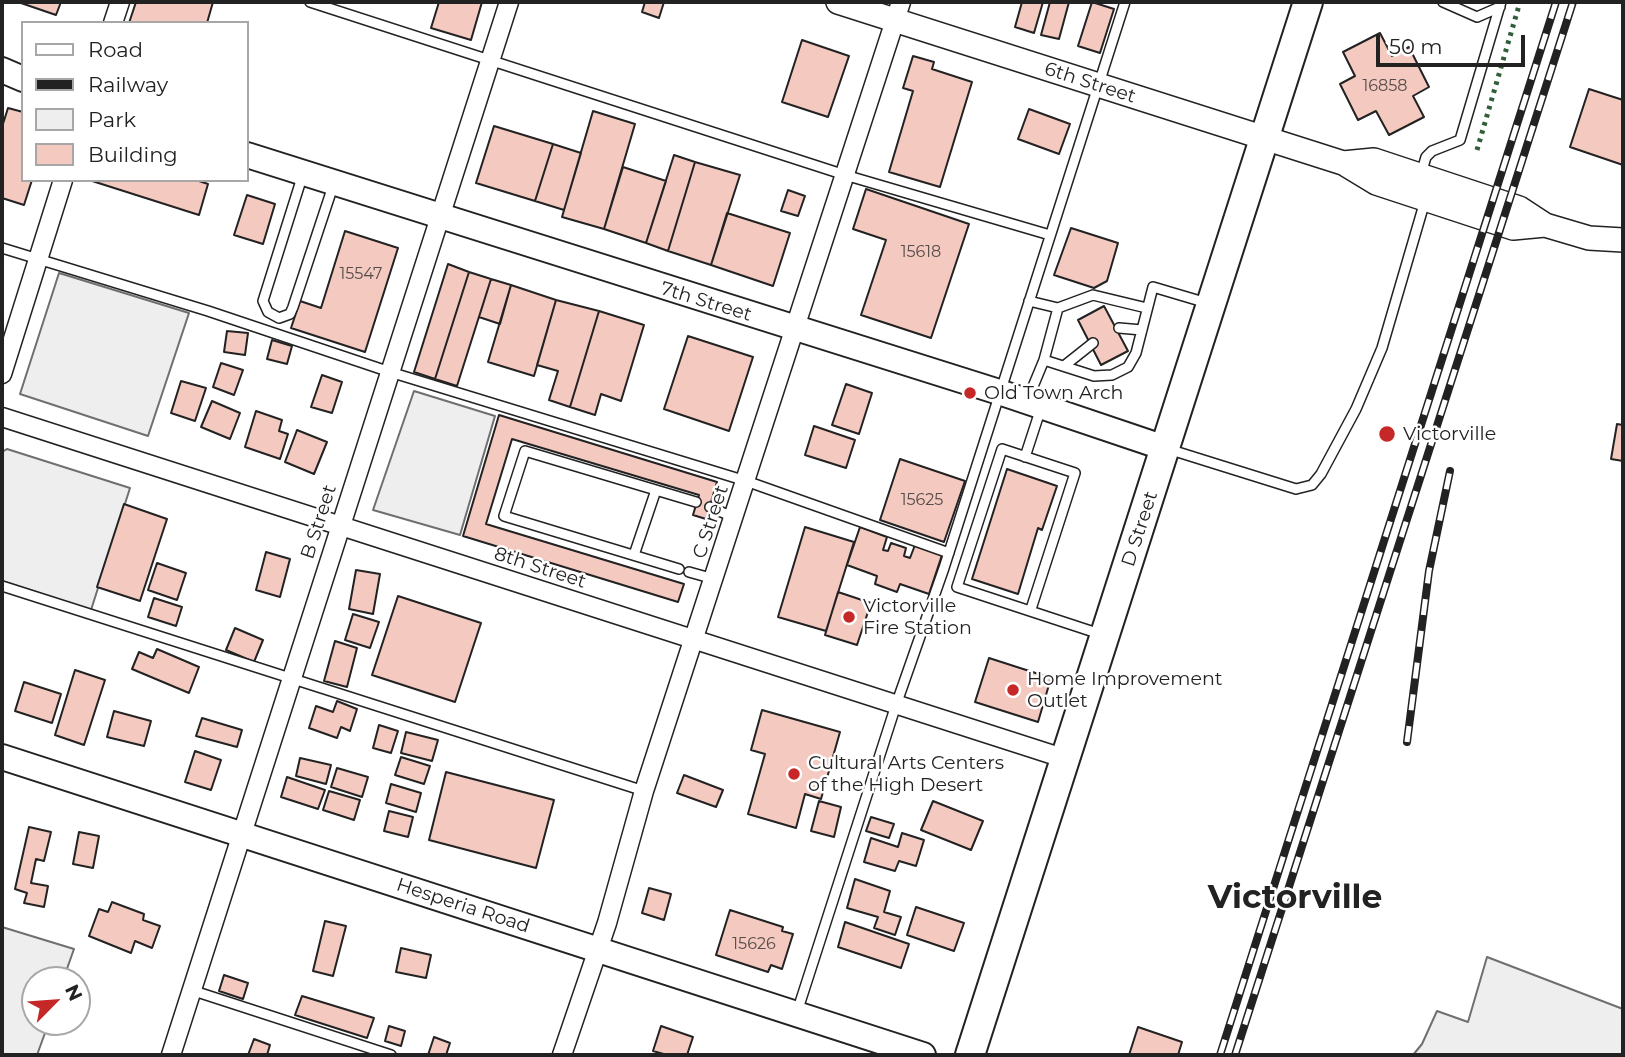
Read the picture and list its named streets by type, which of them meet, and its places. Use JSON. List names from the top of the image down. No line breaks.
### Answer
{"streets":{"main road":["7th Street","D Street","Hesperia Road"],"street":["6th Street","B Street","C Street","8th Street"]},"crossings":[["6th Street","C Street"],["6th Street","D Street"],["7th Street","B Street"],["7th Street","C Street"],["7th Street","D Street"],["B Street","8th Street"],["B Street","Hesperia Road"],["C Street","8th Street"],["C Street","Hesperia Road"],["D Street","8th Street"]],"districts":["Victorville"],"places":["Old Town Arch","Victorville","Victorville Fire Station","Home Improvement Outlet","Cultural Arts Centers of the High Desert"],"house_numbers":["16858","15618","15547","15625","15626"],"legend":["Road","Railway","Park","Building"],"scale_bar":"50 m","north":"top right"}
